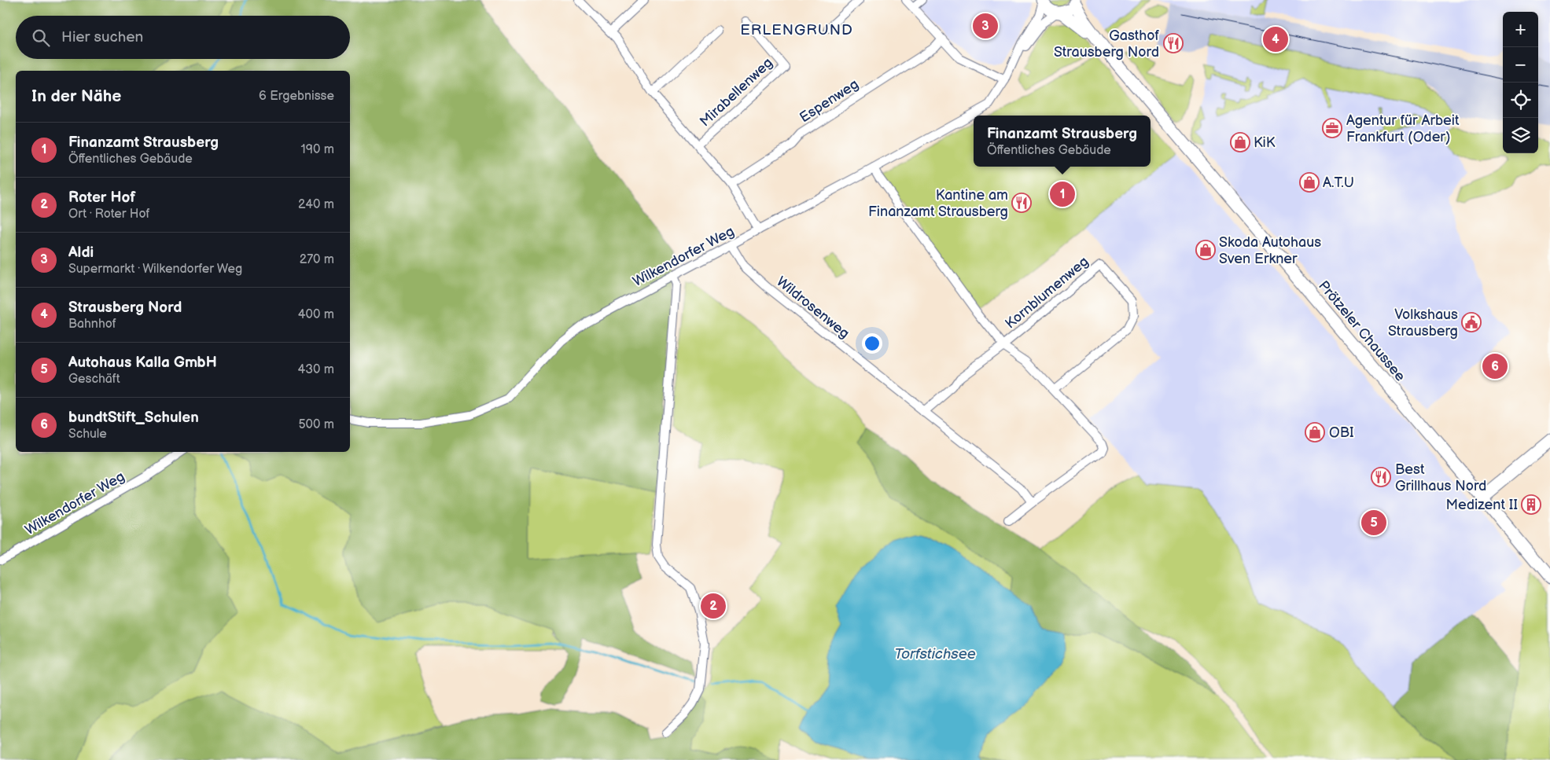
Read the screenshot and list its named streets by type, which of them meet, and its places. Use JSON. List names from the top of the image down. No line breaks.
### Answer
{"streets":{"main road":["Prötzeler Chaussee"],"street":["Mirabellenweg","Espenweg","Wilkendorfer Weg","Kornblumenweg","Wildrosenweg"]},"crossings":[["Mirabellenweg","Espenweg"],["Mirabellenweg","Wilkendorfer Weg"],["Wilkendorfer Weg","Wildrosenweg"],["Wilkendorfer Weg","Prötzeler Chaussee"]],"districts":["ERLENGRUND"],"water":["Torfstichsee"],"places":{"restaurant":["Gasthof Strausberg Nord","Kantine am Finanzamt Strausberg","Best Grillhaus Nord"],"office":["Agentur für Arbeit Frankfurt (Oder)"],"shop":["KiK","A.T.U","Skoda Autohaus Sven Erkner","OBI"],"public building":["Volkshaus Strausberg"],"building":["Medizent II"]},"page":{"map_buttons":["+","−"],"pins":["3","4","1","6","5","2"],"search":"Hier suchen","heading":["In der Nähe","6 Ergebnisse"],"popup":["Finanzamt Strausberg","Öffentliches Gebäude"],"list":[{"mark":"1","name":"Finanzamt Strausberg","note":"Öffentliches Gebäude","value":"190 m"},{"mark":"2","name":"Roter Hof","note":"Ort · Roter Hof","value":"240 m"},{"mark":"3","name":"Aldi","note":"Supermarkt · Wilkendorfer Weg","value":"270 m"},{"mark":"4","name":"Strausberg Nord","note":"Bahnhof","value":"400 m"},{"mark":"5","name":"Autohaus Kalla GmbH","note":"Geschäft","value":"430 m"},{"mark":"6","name":"bundtStift_Schulen","note":"Schule","value":"500 m"}]}}
